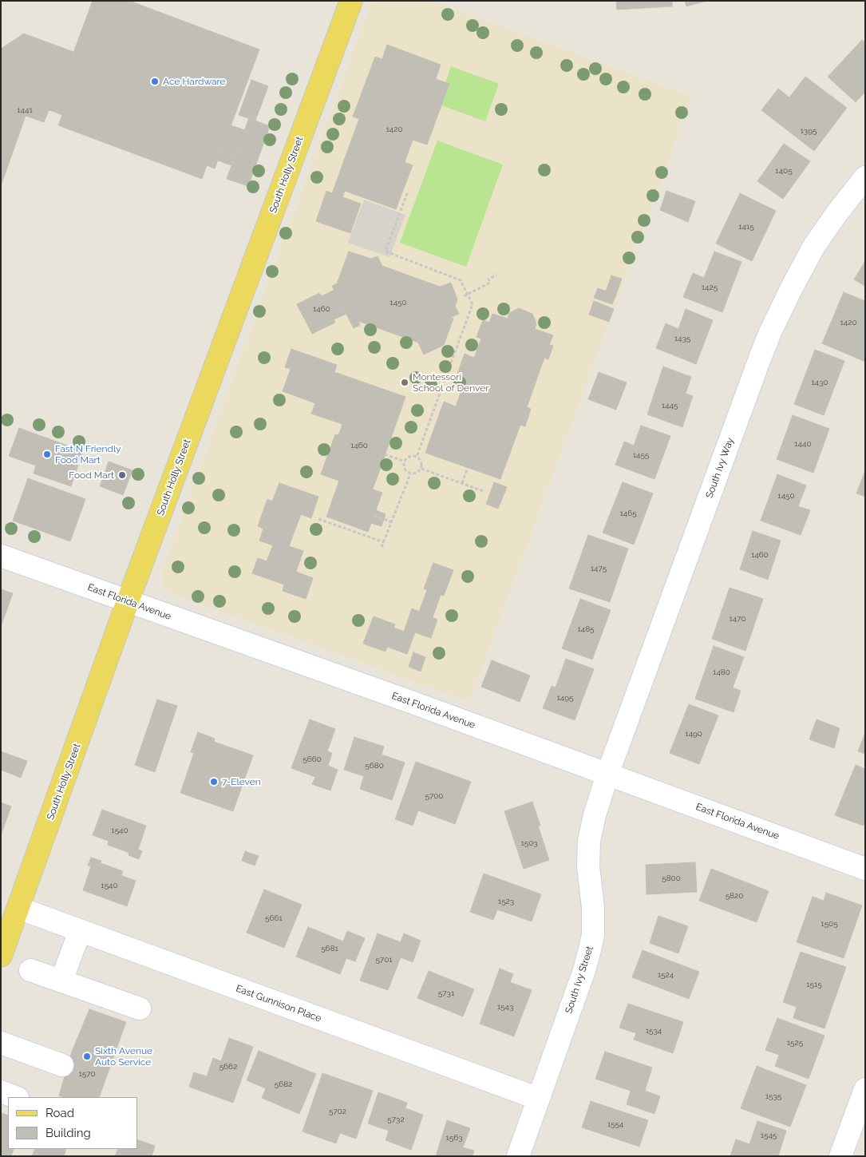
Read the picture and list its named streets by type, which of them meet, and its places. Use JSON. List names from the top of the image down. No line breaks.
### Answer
{"streets":{"main road":["South Holly Street"],"street":["South Ivy Way","East Florida Avenue","South Ivy Street","East Gunnison Place"]},"crossings":[["South Holly Street","East Florida Avenue"],["South Holly Street","East Gunnison Place"],["South Ivy Way","East Florida Avenue"],["South Ivy Way","South Ivy Street"],["East Florida Avenue","South Ivy Street"],["South Ivy Street","East Gunnison Place"]],"places":["Ace Hardware","Montessori School of Denver","Fast N Friendly Food Mart","Food Mart","7-Eleven","Sixth Avenue Auto Service"],"house_numbers":["1441","1420","1395","1405","1415","1425","1450","1460","1420","1435","1430","1445","1440","1460","1455","1450","1465","1460","1475","1470","1485","1480","1495","1490","5660","5680","5700","1540","1503","5800","1540","5820","1523","5661","1505","5681","5701","1524","1515","5731","1543","1534","1525","5662","1570","5682","1535","5702","5732","1554","1545","1563"],"legend":["Road","Building"]}
